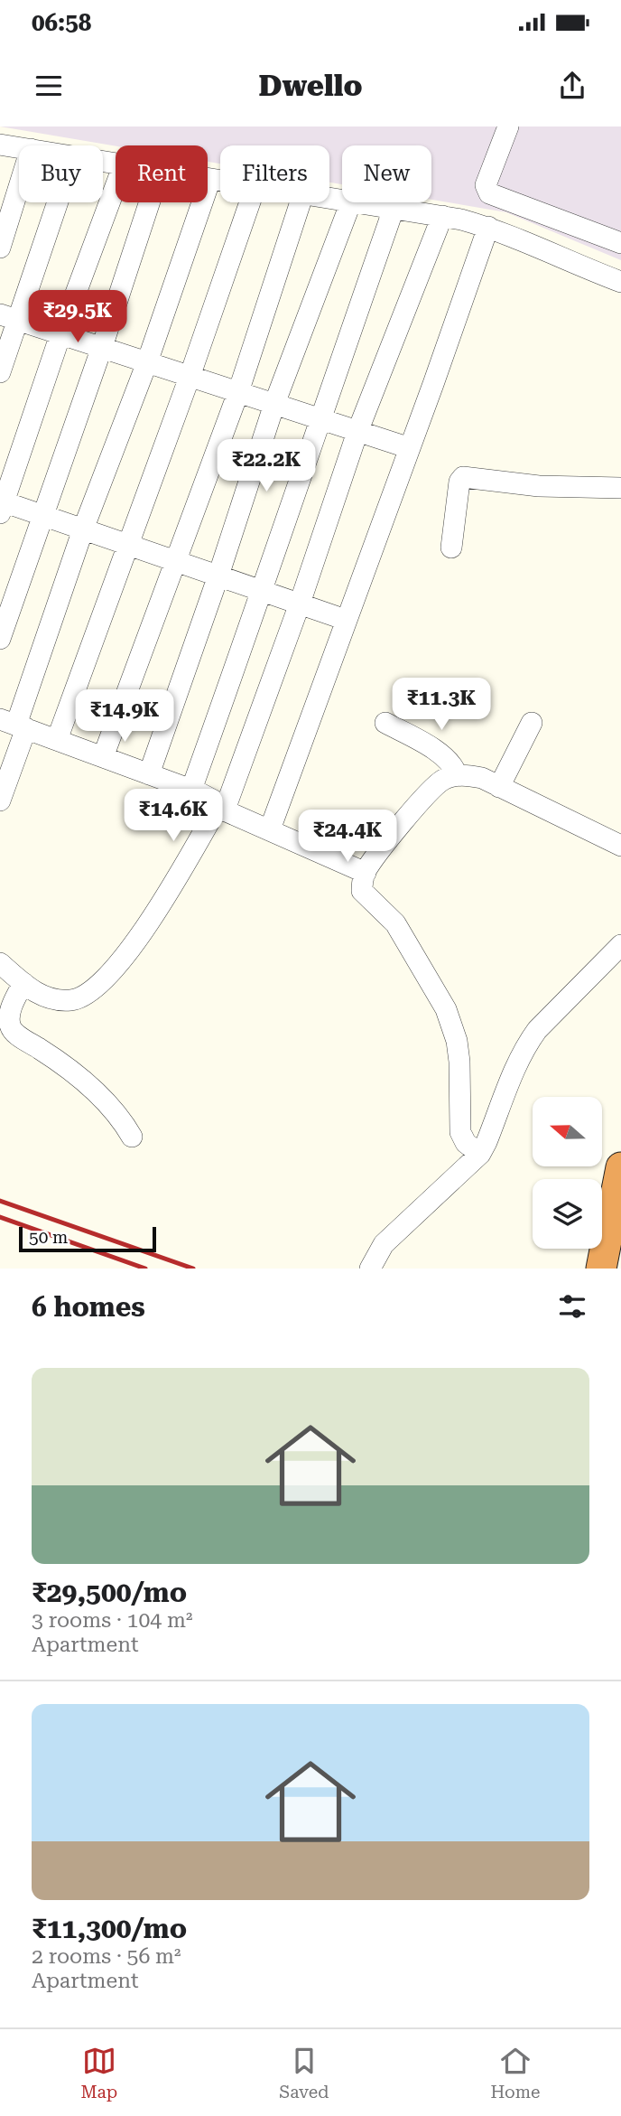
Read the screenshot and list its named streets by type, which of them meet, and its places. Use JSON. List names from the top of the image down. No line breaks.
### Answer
{"scale_bar":"50 m","north":"left","page":{"status":"06:58","header":"Dwello","chip":["Buy","Rent","Filters","New"],"price":["₹29.5K","₹22.2K","₹11.3K","₹14.9K","₹14.6K","₹24.4K"],"scale":"50 m","heading":"6 homes","list":[{"name":"₹29,500/mo","note":"3 rooms · 104 m² · Apartment"},{"name":"₹11,300/mo","note":"2 rooms · 56 m² · Apartment"}],"tabs":["Map","Saved","Home"]}}
